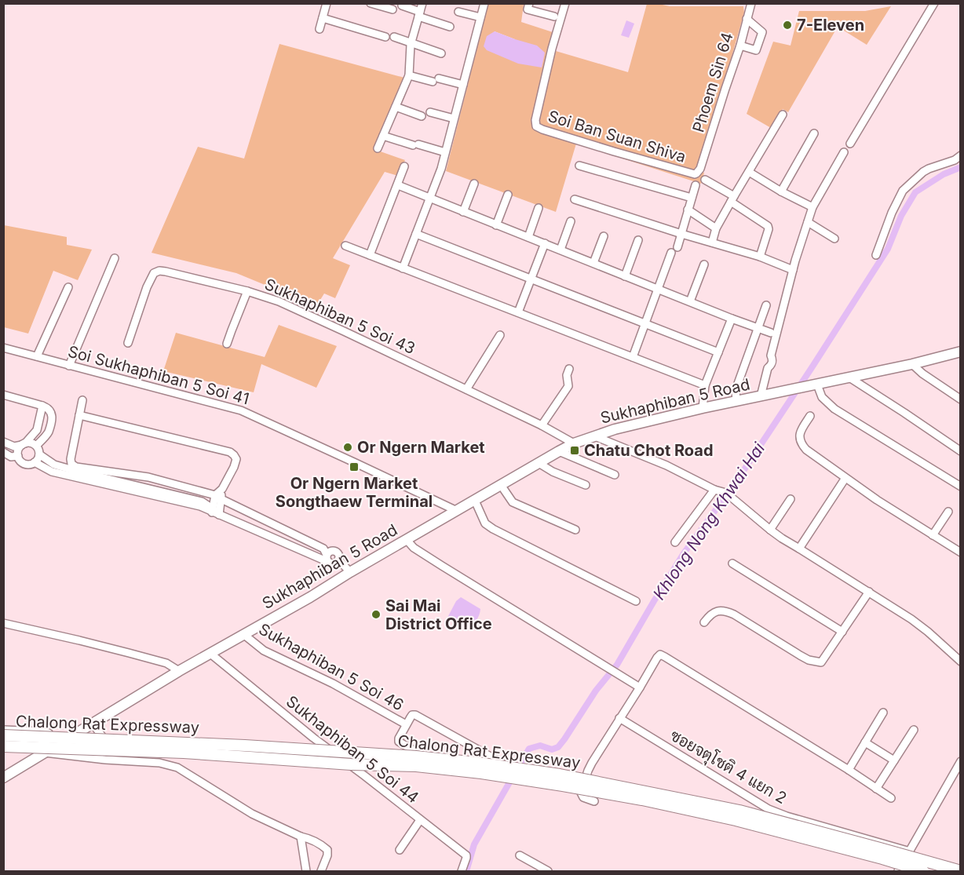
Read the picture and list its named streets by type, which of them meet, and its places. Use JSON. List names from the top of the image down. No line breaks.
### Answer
{"streets":{"highway":["Chalong Rat Expressway"],"main road":["Sukhaphiban 5 Road"],"street":["Phoem Sin 64","Soi Ban Suan Shiva","Sukhaphiban 5 Soi 43","Soi Sukhaphiban 5 Soi 41","Sukhaphiban 5 Soi 46","Sukhaphiban 5 Soi 44","ซอยจตุโชติ 4 แยก 2"]},"crossings":[["Phoem Sin 64","Soi Ban Suan Shiva"],["Sukhaphiban 5 Soi 43","Sukhaphiban 5 Road"],["Soi Sukhaphiban 5 Soi 41","Sukhaphiban 5 Road"],["Sukhaphiban 5 Road","Sukhaphiban 5 Soi 46"],["Sukhaphiban 5 Road","Sukhaphiban 5 Soi 44"]],"water":["Khlong Nong Khwai Hai"],"places":{"other":["7-Eleven","Or Ngern Market","Sai Mai District Office"],"transit":["Chatu Chot Road","Or Ngern Market Songthaew Terminal"]}}
